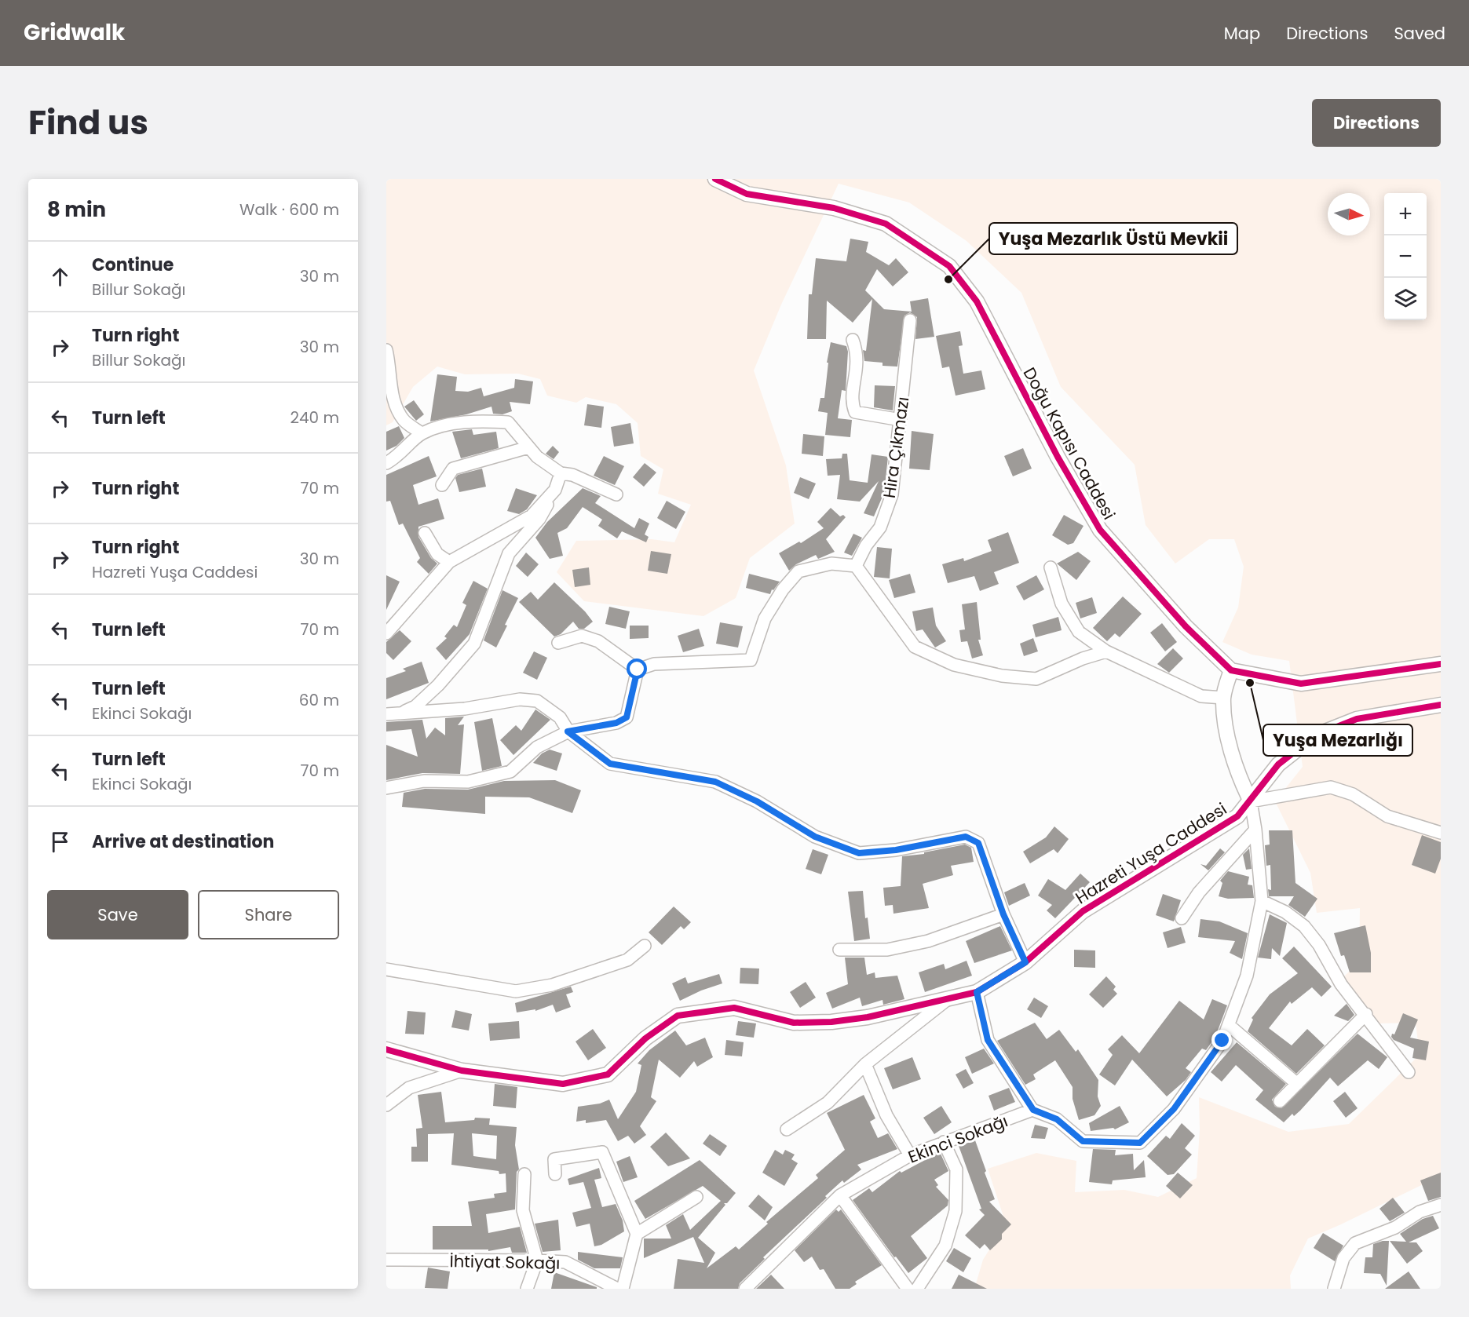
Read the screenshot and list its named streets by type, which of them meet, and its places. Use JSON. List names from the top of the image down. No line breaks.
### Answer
{"streets":{"street":["Doğu Kapısı Caddesi","Hira Çıkmazı","Hazreti Yuşa Caddesi","Ekinci Sokağı","İhtiyat Sokağı"]},"places":["Yuşa Mezarlık Üstü Mevkii","Yuşa Mezarlığı"],"north":"right","page":{"header":"Gridwalk","nav":["Map","Directions","Saved"],"title":"Find us","buttons":["Directions",["Save","Share"]],"heading":["8 min","Walk · 600 m"],"map_buttons":["+","−"],"list":[["Continue","Billur Sokağı","30 m"],["Turn right","Billur Sokağı","30 m"],["Turn left","240 m"],["Turn right","70 m"],["Turn right","Hazreti Yuşa Caddesi","30 m"],["Turn left","70 m"],["Turn left","Ekinci Sokağı","60 m"],["Turn left","Ekinci Sokağı","70 m"],"Arrive at destination"]}}
